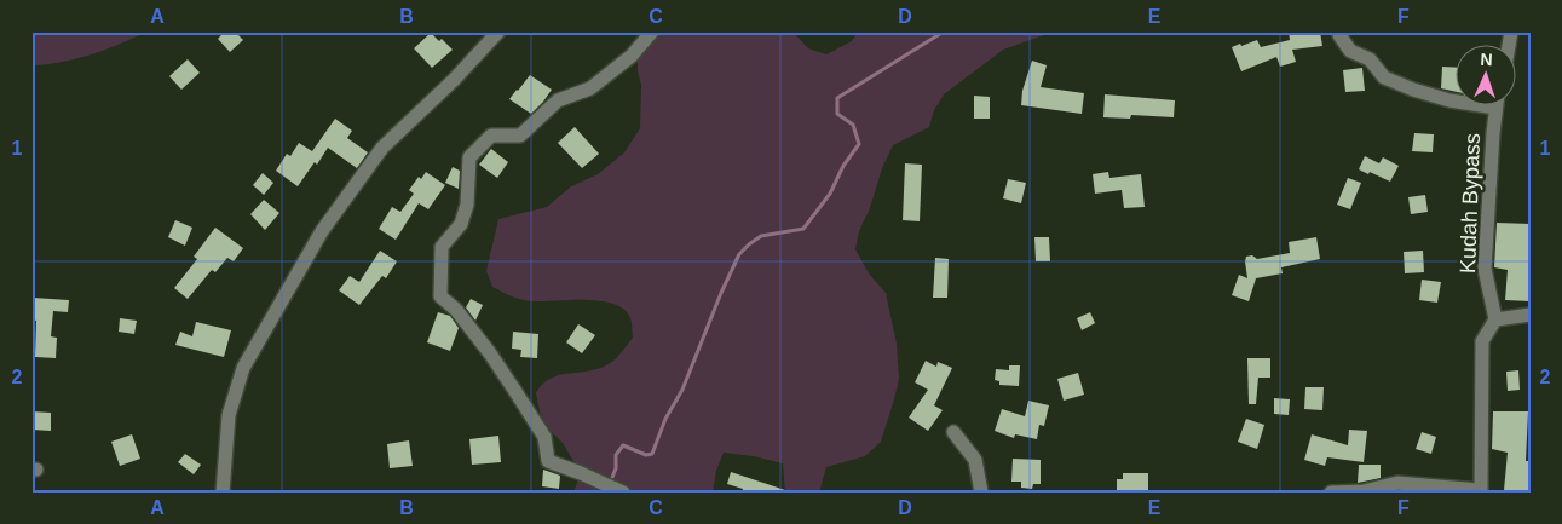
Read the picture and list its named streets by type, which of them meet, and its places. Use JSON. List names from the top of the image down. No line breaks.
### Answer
{"streets":{"street":["Kudah Bypass"]},"north":"top","grid":{"columns":["A","B","C","D","E","F"],"rows":["1","2"]}}
